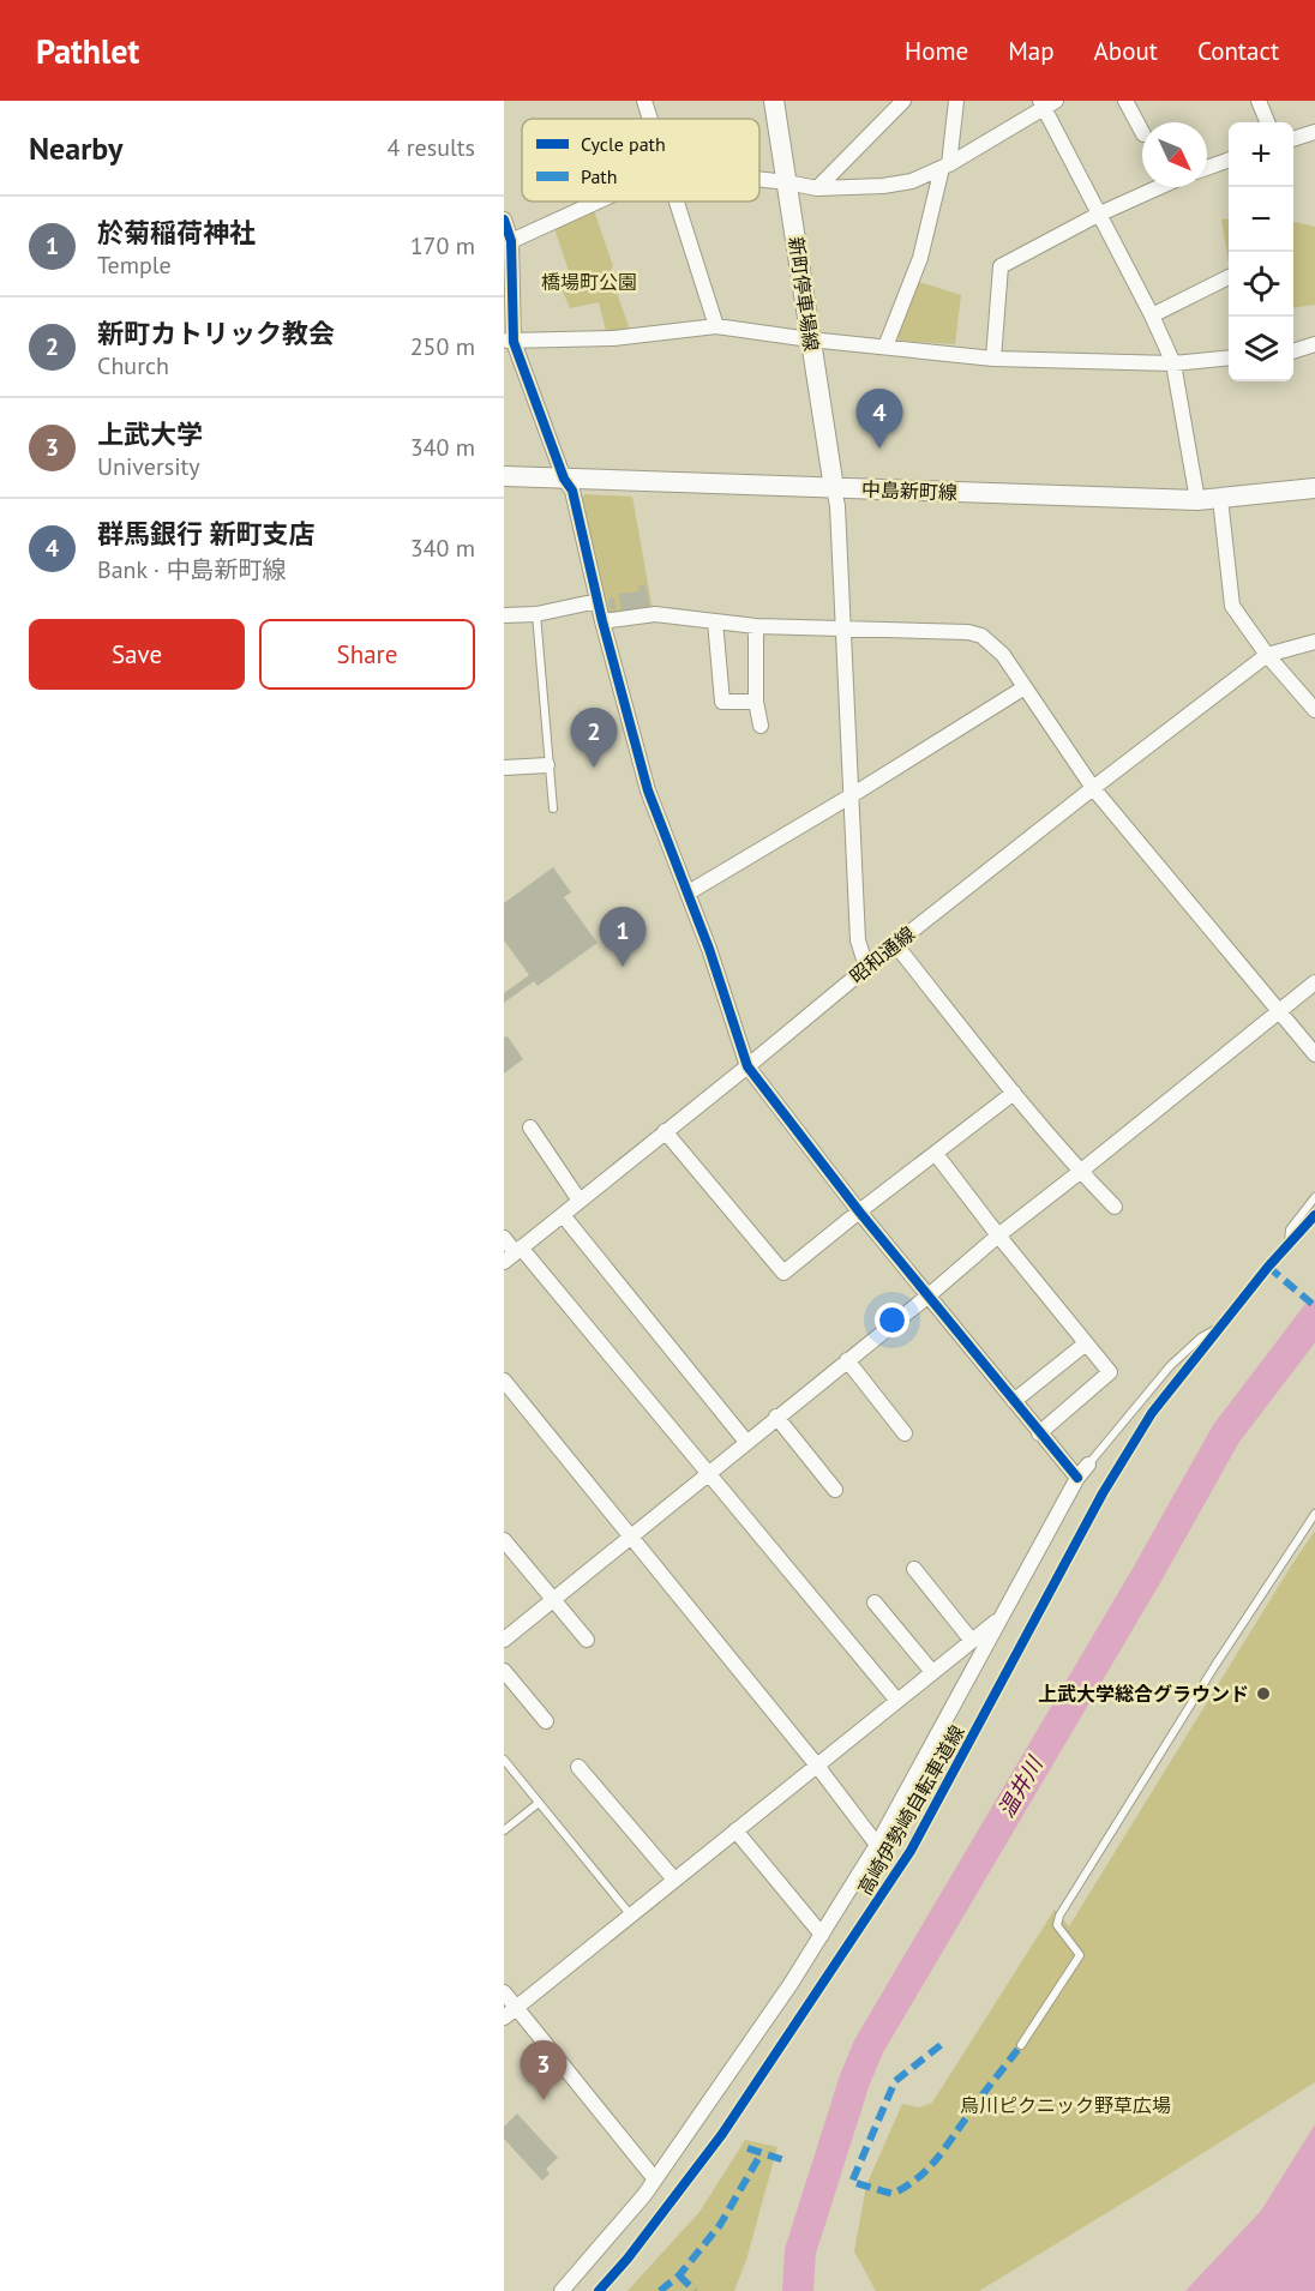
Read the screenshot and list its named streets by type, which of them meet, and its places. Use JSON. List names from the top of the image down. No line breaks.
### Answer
{"streets":{"main road":["新町停車場線","中島新町線"],"street":["昭和通線"],"cycle path":["高崎伊勢崎自転車道線"]},"crossings":[["新町停車場線","中島新町線"]],"water":["温井川"],"parks":["橋場町公園","烏川ピクニック野草広場"],"places":["上武大学総合グラウンド"],"legend":["Cycle path","Path"],"north":"bottom right","page":{"header":"Pathlet","nav":["Home","Map","About","Contact"],"heading":["Nearby","4 results"],"map_buttons":["+","−"],"list":[{"mark":"1","name":"於菊稲荷神社","note":"Temple","value":"170 m"},{"mark":"2","name":"新町カトリック教会","note":"Church","value":"250 m"},{"mark":"3","name":"上武大学","note":"University","value":"340 m"},{"mark":"4","name":"群馬銀行 新町支店","note":"Bank · 中島新町線","value":"340 m"}],"pins":["4","2","1","3"],"buttons":["Save","Share"]}}
